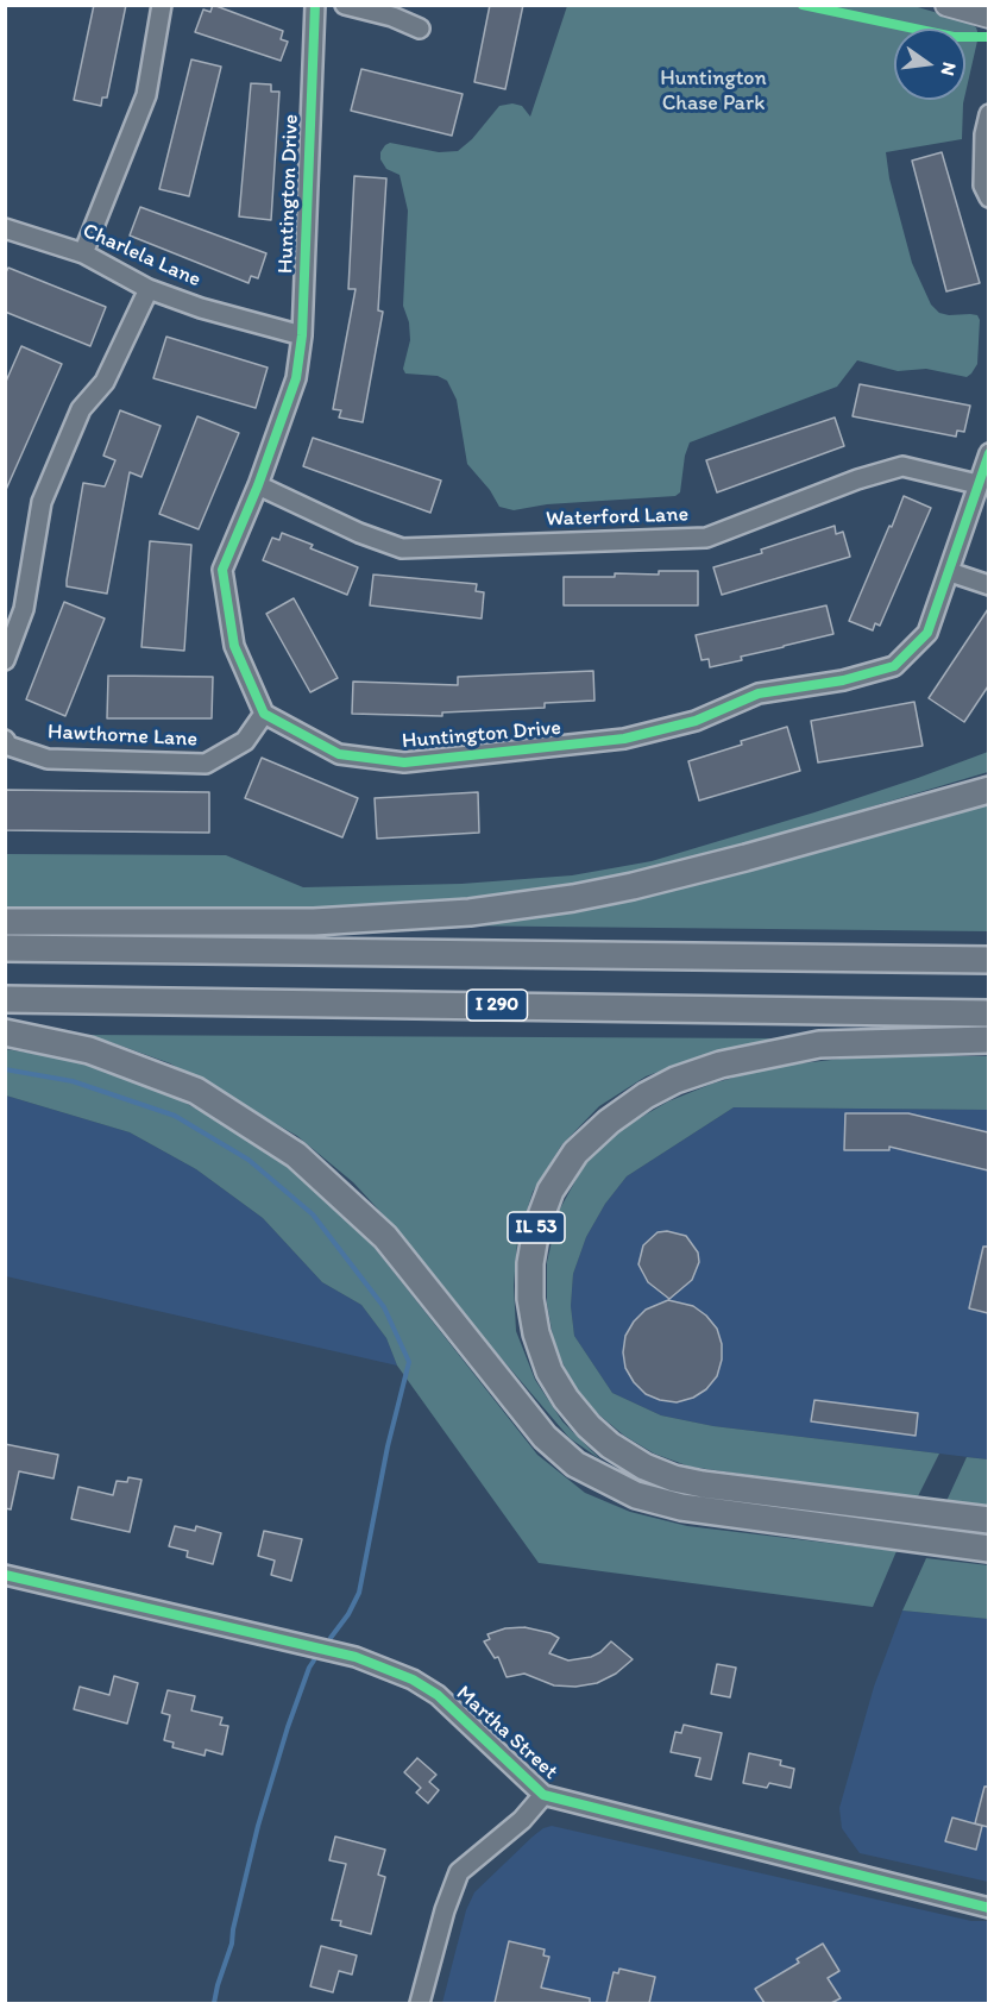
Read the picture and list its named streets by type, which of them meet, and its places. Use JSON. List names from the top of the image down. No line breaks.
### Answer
{"streets":{"highway":["I 290","IL 53"],"street":["Huntington Drive","Charlela Lane","Waterford Lane","Hawthorne Lane","Martha Street"]},"crossings":[["Huntington Drive","Charlela Lane"],["Huntington Drive","Waterford Lane"],["Huntington Drive","Hawthorne Lane"]],"parks":["Huntington Chase Park"],"north":"right"}
